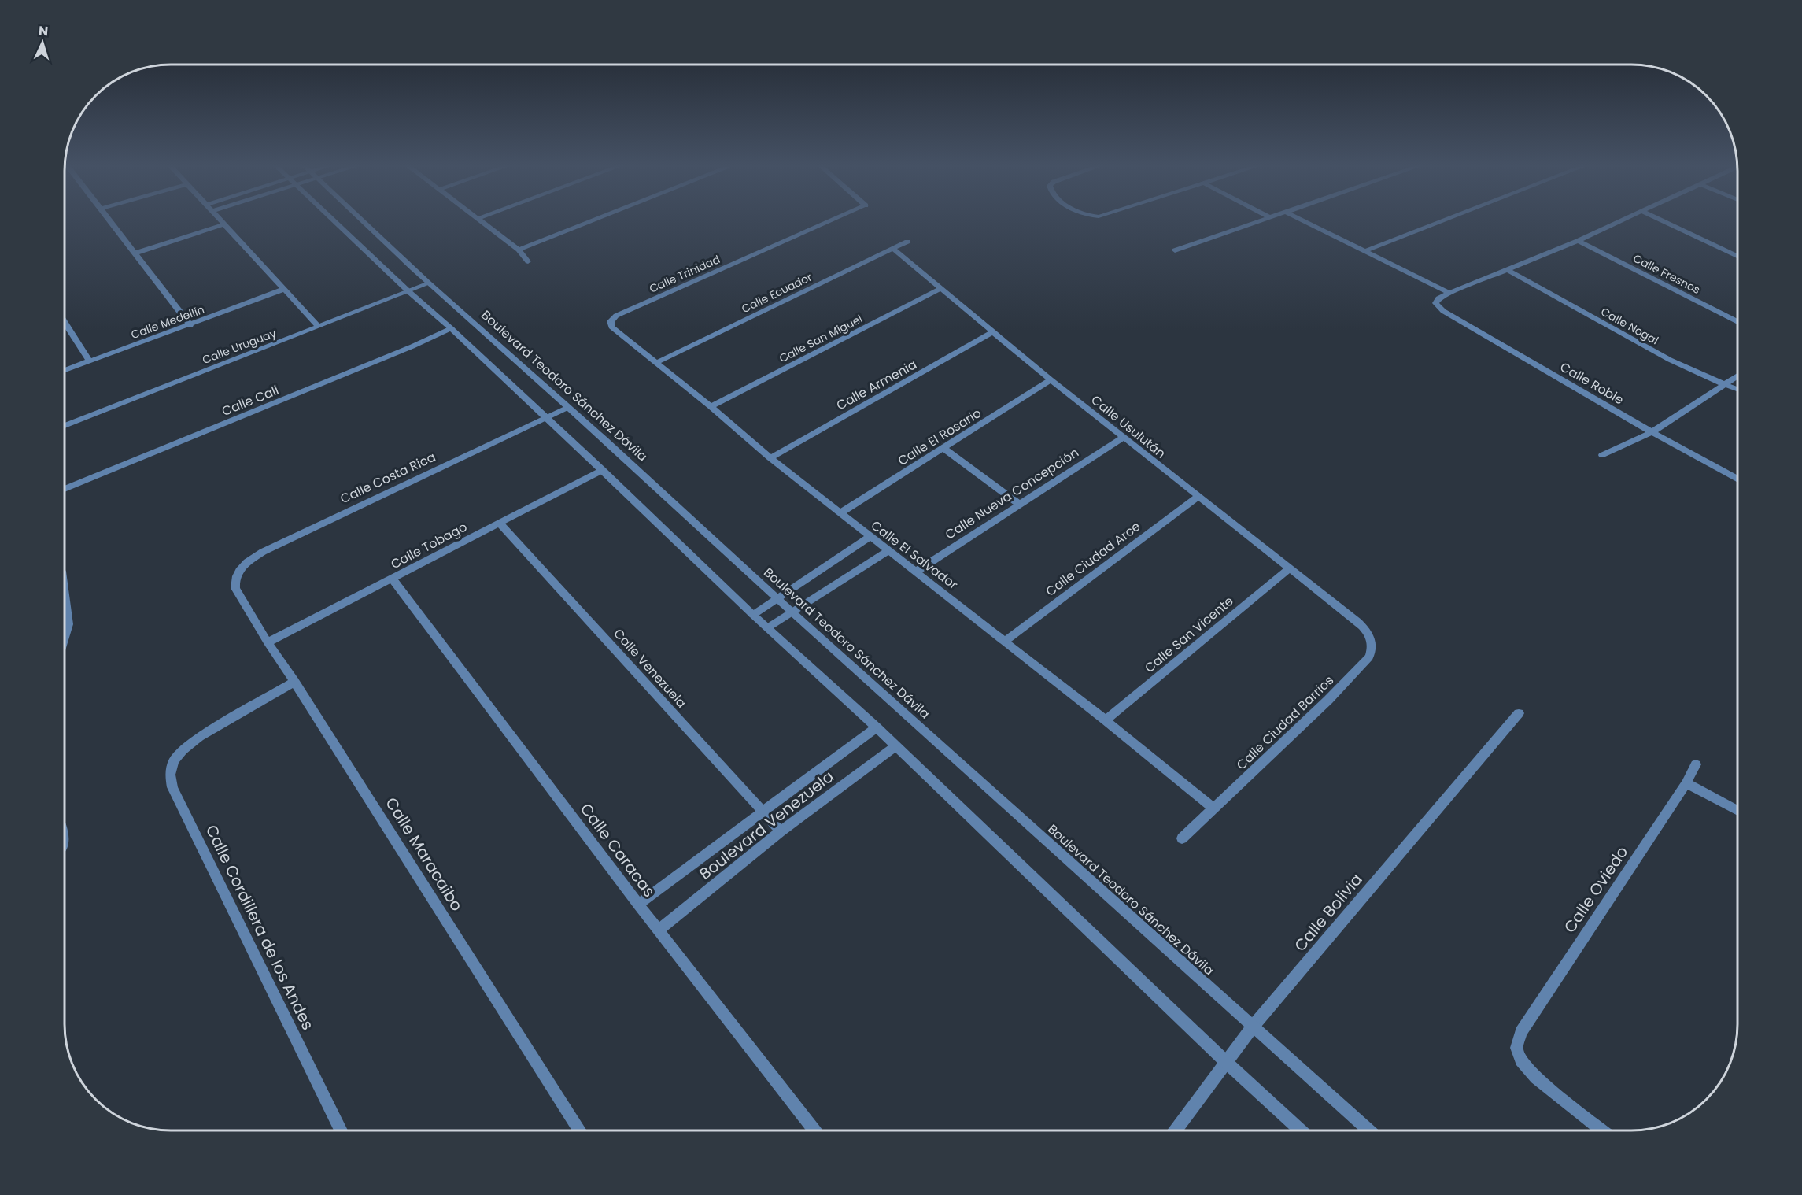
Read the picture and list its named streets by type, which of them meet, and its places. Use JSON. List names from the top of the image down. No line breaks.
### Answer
{"streets":{"street":["Calle Trinidad","Calle Fresnos","Calle Ecuador","Calle Medellín","Calle Nogal","Calle San Miguel","Calle Uruguay","Calle Roble","Calle Armenia","Boulevard Teodoro Sánchez Dávila","Calle Cali","Calle Usulután","Calle El Rosario","Calle Costa Rica","Calle Nueva Concepción","Calle Tobago","Calle El Salvador","Calle Ciudad Arce","Calle San Vicente","Calle Venezuela","Calle Ciudad Barrios","Boulevard Venezuela","Calle Caracas","Calle Maracaibo","Calle Oviedo","Calle Bolivia","Calle Cordillera de los Andes"]},"crossings":[["Calle Trinidad","Calle El Salvador"],["Calle Ecuador","Calle Usulután"],["Calle Ecuador","Calle El Salvador"],["Calle San Miguel","Calle Usulután"],["Calle San Miguel","Calle El Salvador"],["Calle Uruguay","Boulevard Teodoro Sánchez Dávila"],["Calle Armenia","Calle Usulután"],["Calle Armenia","Calle El Salvador"],["Boulevard Teodoro Sánchez Dávila","Calle Costa Rica"],["Boulevard Teodoro Sánchez Dávila","Calle Bolivia"],["Calle Usulután","Calle El Rosario"],["Calle Usulután","Calle Nueva Concepción"],["Calle Usulután","Calle Ciudad Arce"],["Calle Usulután","Calle San Vicente"],["Calle Usulután","Calle Ciudad Barrios"],["Calle El Rosario","Calle El Salvador"],["Calle Costa Rica","Calle Maracaibo"],["Calle Nueva Concepción","Calle El Salvador"],["Calle Tobago","Calle Venezuela"],["Calle Tobago","Calle Caracas"],["Calle Tobago","Calle Maracaibo"],["Calle El Salvador","Calle Ciudad Arce"],["Calle El Salvador","Calle San Vicente"],["Calle El Salvador","Calle Ciudad Barrios"],["Calle Venezuela","Boulevard Venezuela"],["Boulevard Venezuela","Calle Caracas"],["Calle Maracaibo","Calle Cordillera de los Andes"]],"north":"top"}
